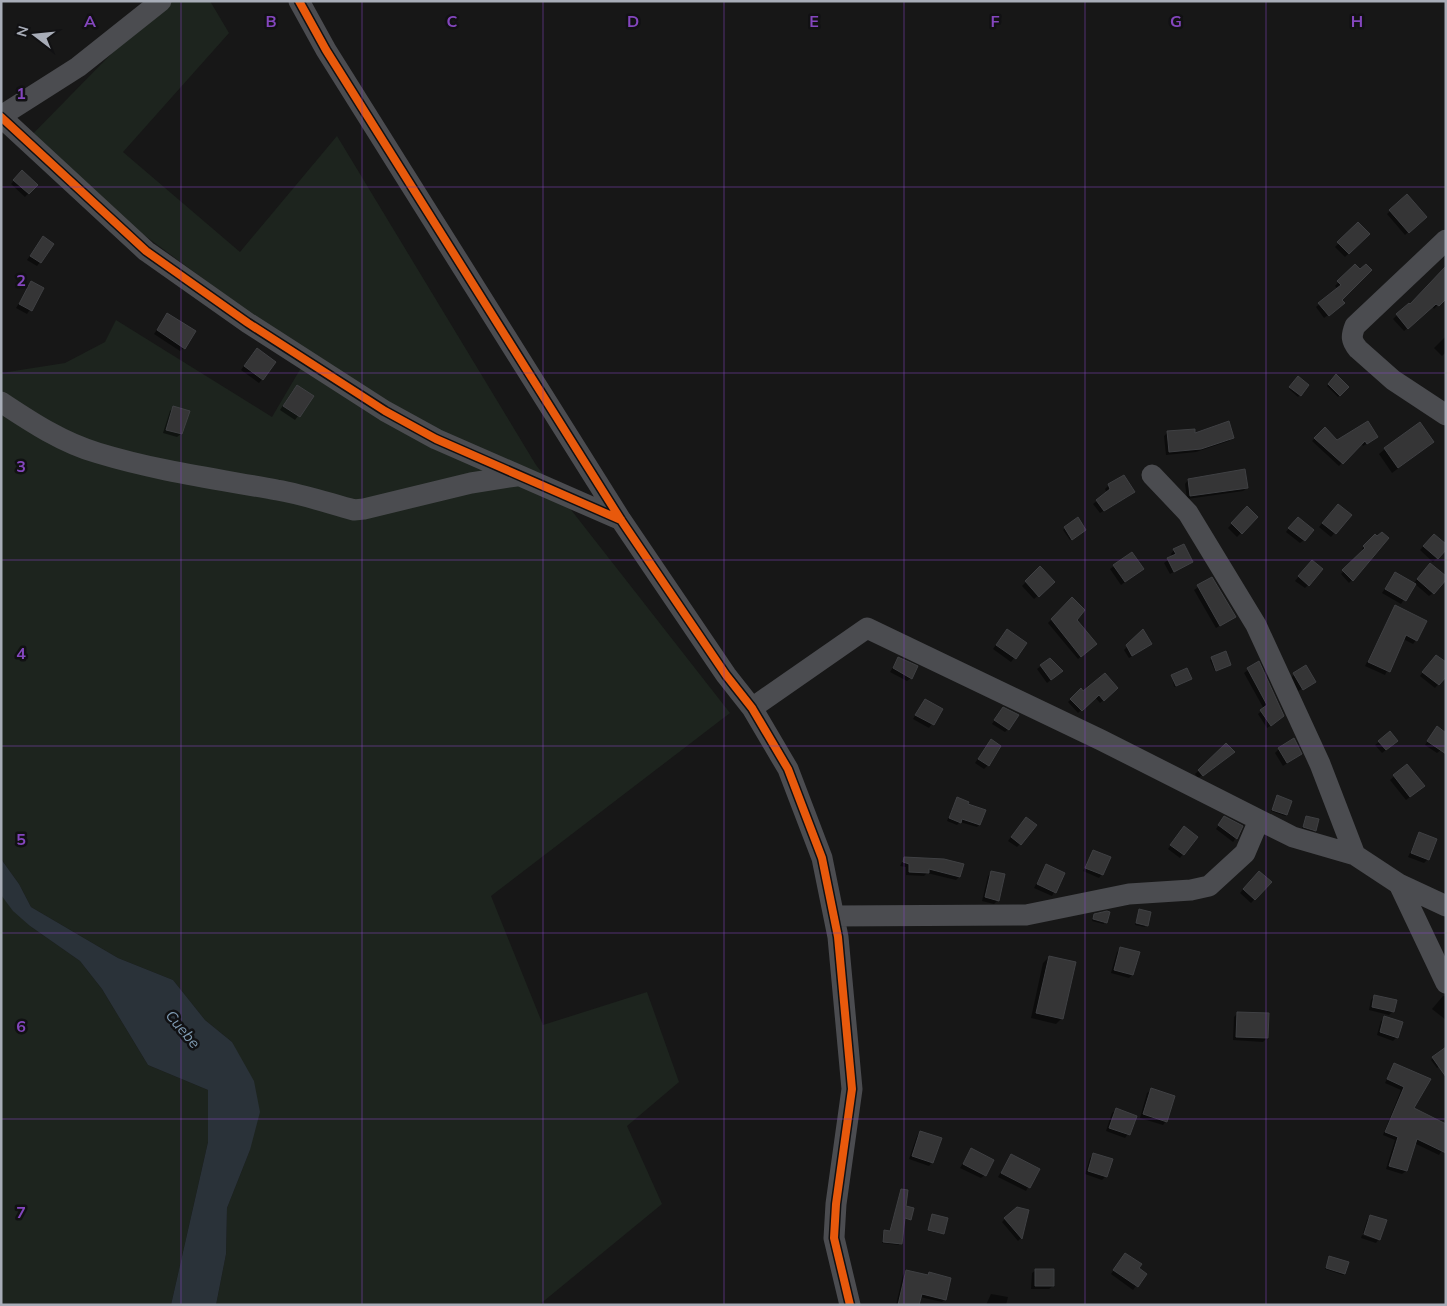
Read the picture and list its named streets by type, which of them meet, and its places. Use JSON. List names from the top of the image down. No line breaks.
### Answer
{"water":["Cuebe"],"north":"left","grid":{"columns":["A","B","C","D","E","F","G","H"],"rows":["1","2","3","4","5","6","7"]}}
